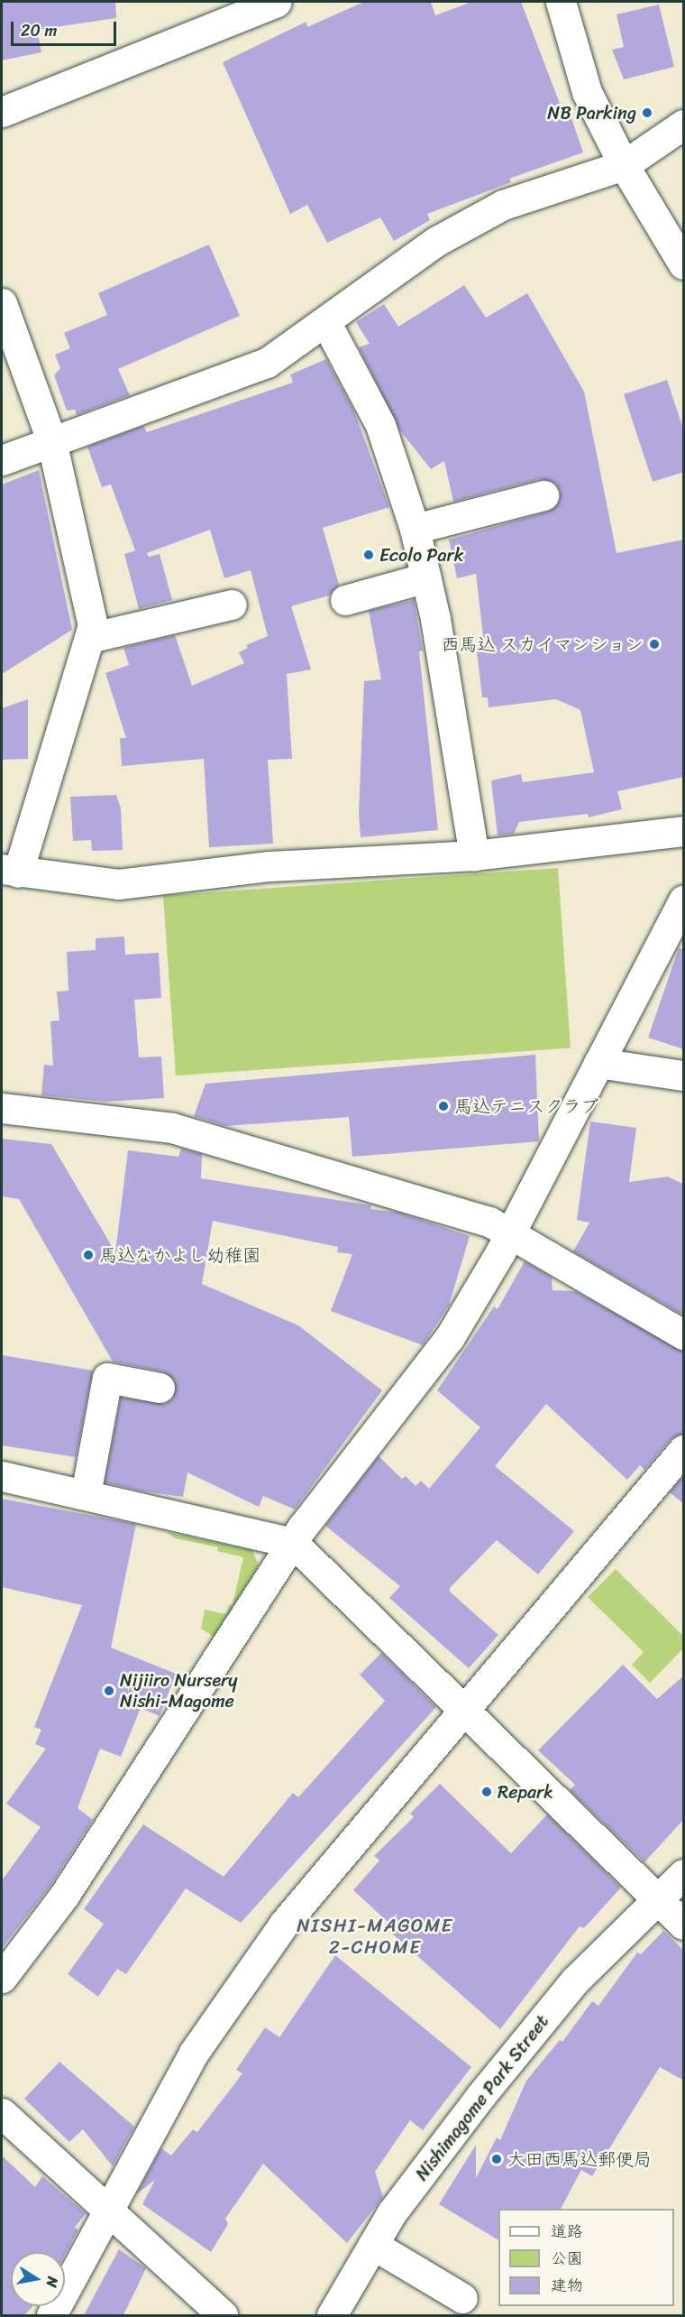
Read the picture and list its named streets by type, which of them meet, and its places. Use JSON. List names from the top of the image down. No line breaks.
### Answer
{"streets":{"street":["Nishimagome Park Street"]},"districts":["NISHI-MAGOME 2-CHOME"],"places":["NB Parking","Ecolo Park","西馬込 スカイマンション","馬込テニスクラブ","馬込なかよし幼稚園","Nijiiro Nursery Nishi-Magome","Repark","大田西馬込郵便局"],"legend":["道路","公園","建物"],"scale_bar":"20 m","north":"right"}
